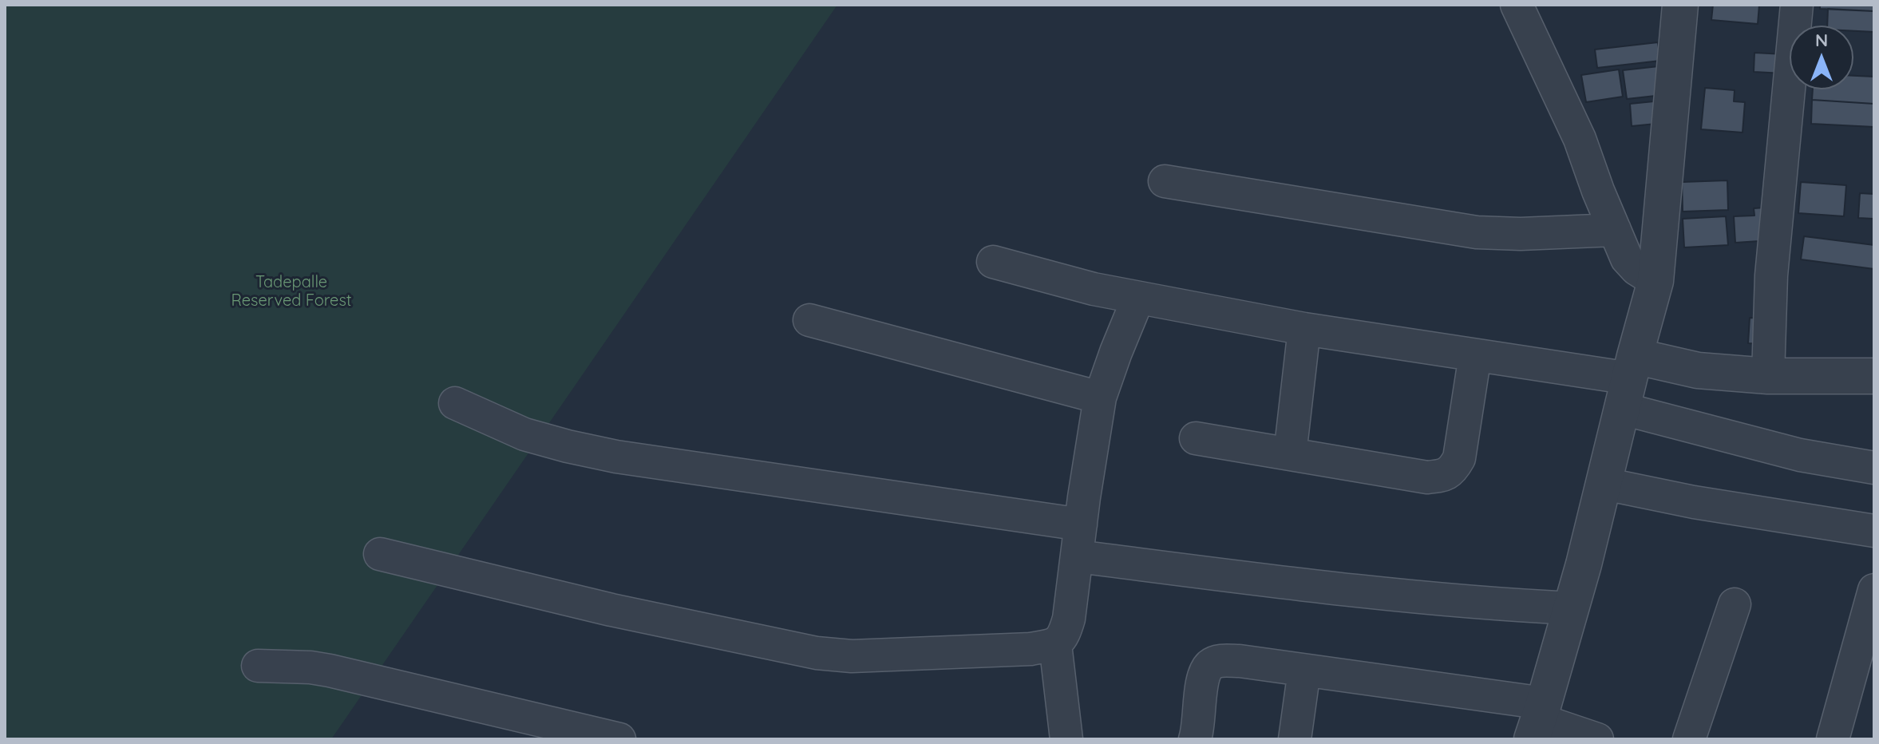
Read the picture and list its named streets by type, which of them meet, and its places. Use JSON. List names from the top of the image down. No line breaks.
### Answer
{"parks":["Tadepalle Reserved Forest"],"north":"top"}
